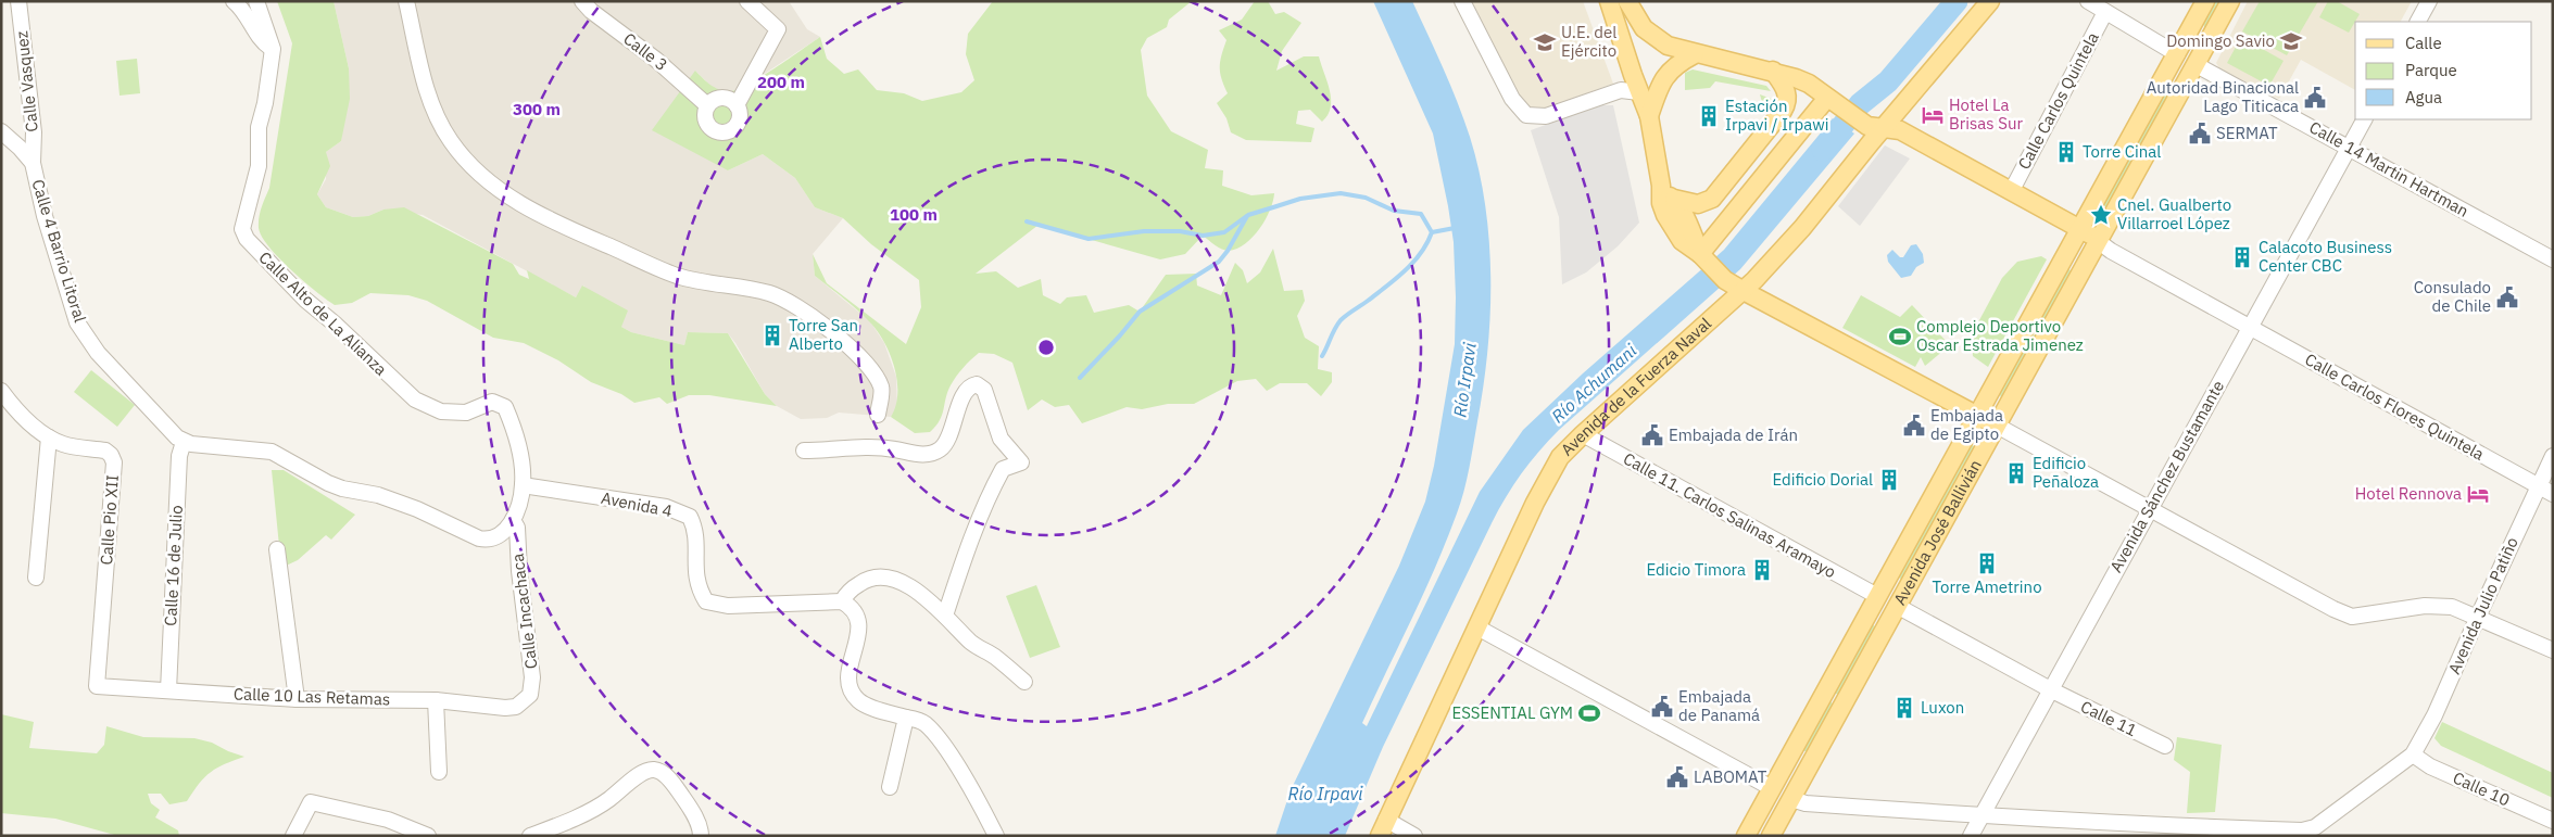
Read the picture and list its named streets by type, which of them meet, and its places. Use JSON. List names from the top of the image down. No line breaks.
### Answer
{"streets":{"main road":["Avenida de la Fuerza Naval","Avenida José Ballivián"],"street":["Calle 3","Calle Vasquez","Calle Carlos Quintela","Calle 14 Martin Hartman","Calle 4 Barrio Litoral","Calle Alto de La Alianza","Calle Carlos Flores Quintela","Avenida Sánchez Bustamante","Avenida 4","Calle 11. Carlos Salinas Aramayo","Calle Pio XII","Calle 16 de Julio","Avenida Julio Patiño","Calle Incachaca","Calle 10 Las Retamas","Calle 11","Calle 10"]},"crossings":[["Calle Vasquez","Calle 4 Barrio Litoral"],["Calle 14 Martin Hartman","Avenida Sánchez Bustamante"],["Calle 14 Martin Hartman","Avenida José Ballivián"],["Calle 4 Barrio Litoral","Calle 16 de Julio"],["Calle Alto de La Alianza","Avenida 4"],["Avenida de la Fuerza Naval","Calle 11. Carlos Salinas Aramayo"],["Calle Carlos Flores Quintela","Avenida Sánchez Bustamante"],["Calle Carlos Flores Quintela","Avenida José Ballivián"],["Calle Carlos Flores Quintela","Avenida Julio Patiño"],["Avenida Sánchez Bustamante","Calle 11"],["Calle 11. Carlos Salinas Aramayo","Avenida José Ballivián"],["Calle Pio XII","Calle 10 Las Retamas"],["Avenida José Ballivián","Calle 11"],["Calle 16 de Julio","Calle 10 Las Retamas"],["Avenida Julio Patiño","Calle 10"],["Calle Incachaca","Calle 10 Las Retamas"]],"water":["Río Irpavi","Río Achumani"],"places":{"school or university":["Domingo Savio","U.E. del Ejército"],"public building":["Autoridad Binacional Lago Titicaca","SERMAT","Consulado de Chile","Embajada de Egipto","Embajada de Irán","Embajada de Panamá","LABOMAT"],"hotel":["Hotel La Brisas Sur","Hotel Rennova"],"building":["Estación Irpavi / Irpawi","Torre Cinal","Calacoto Business Center CBC","Torre San Alberto","Edificio Peñaloza","Edificio Dorial","Torre Ametrino","Edicio Timora","Luxon"],"place":["Cnel. Gualberto Villarroel López"],"sports":["Complejo Deportivo Oscar Estrada Jimenez","ESSENTIAL GYM"]},"legend":["Calle","Parque","Agua"],"rings":["200 m","300 m","100 m"]}
